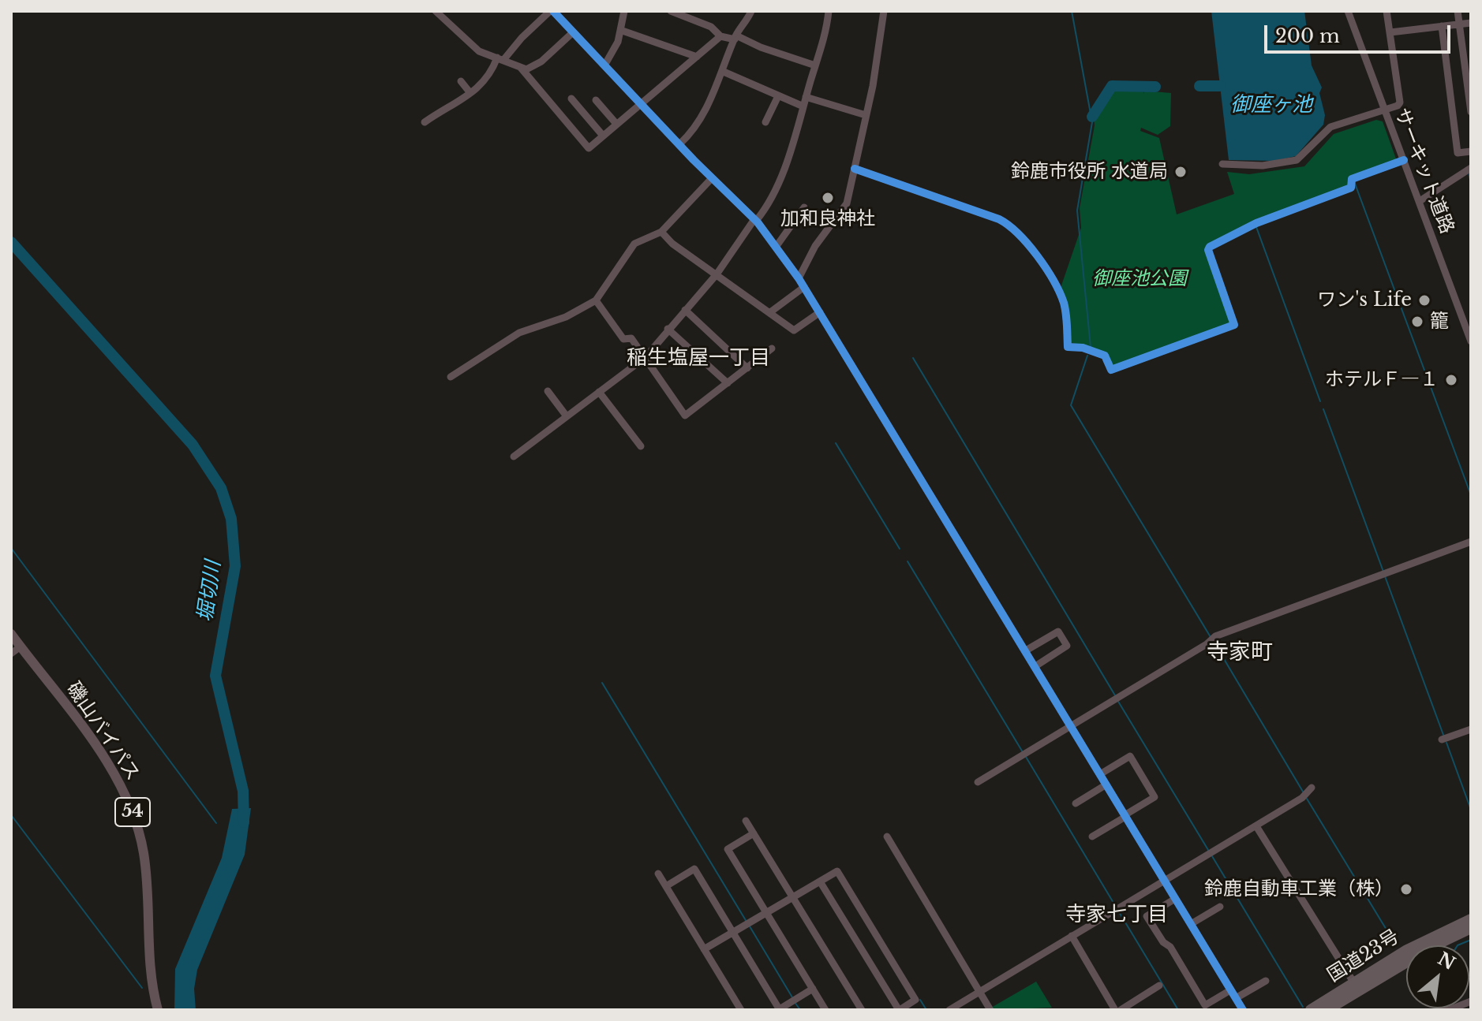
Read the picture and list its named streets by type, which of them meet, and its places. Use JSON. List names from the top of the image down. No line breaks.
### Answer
{"streets":{"highway":["国道23号"],"main road":["磯山バイパス","54"],"street":["サーキット道路"]},"districts":["稲生塩屋一丁目","寺家町","寺家七丁目"],"water":["御座ヶ池","堀切川"],"parks":["御座池公園"],"places":["鈴鹿市役所 水道局","加和良神社","ワン's Life","籠","ホテルＦ―１","鈴鹿自動車工業（株）"],"scale_bar":"200 m","north":"top right"}
